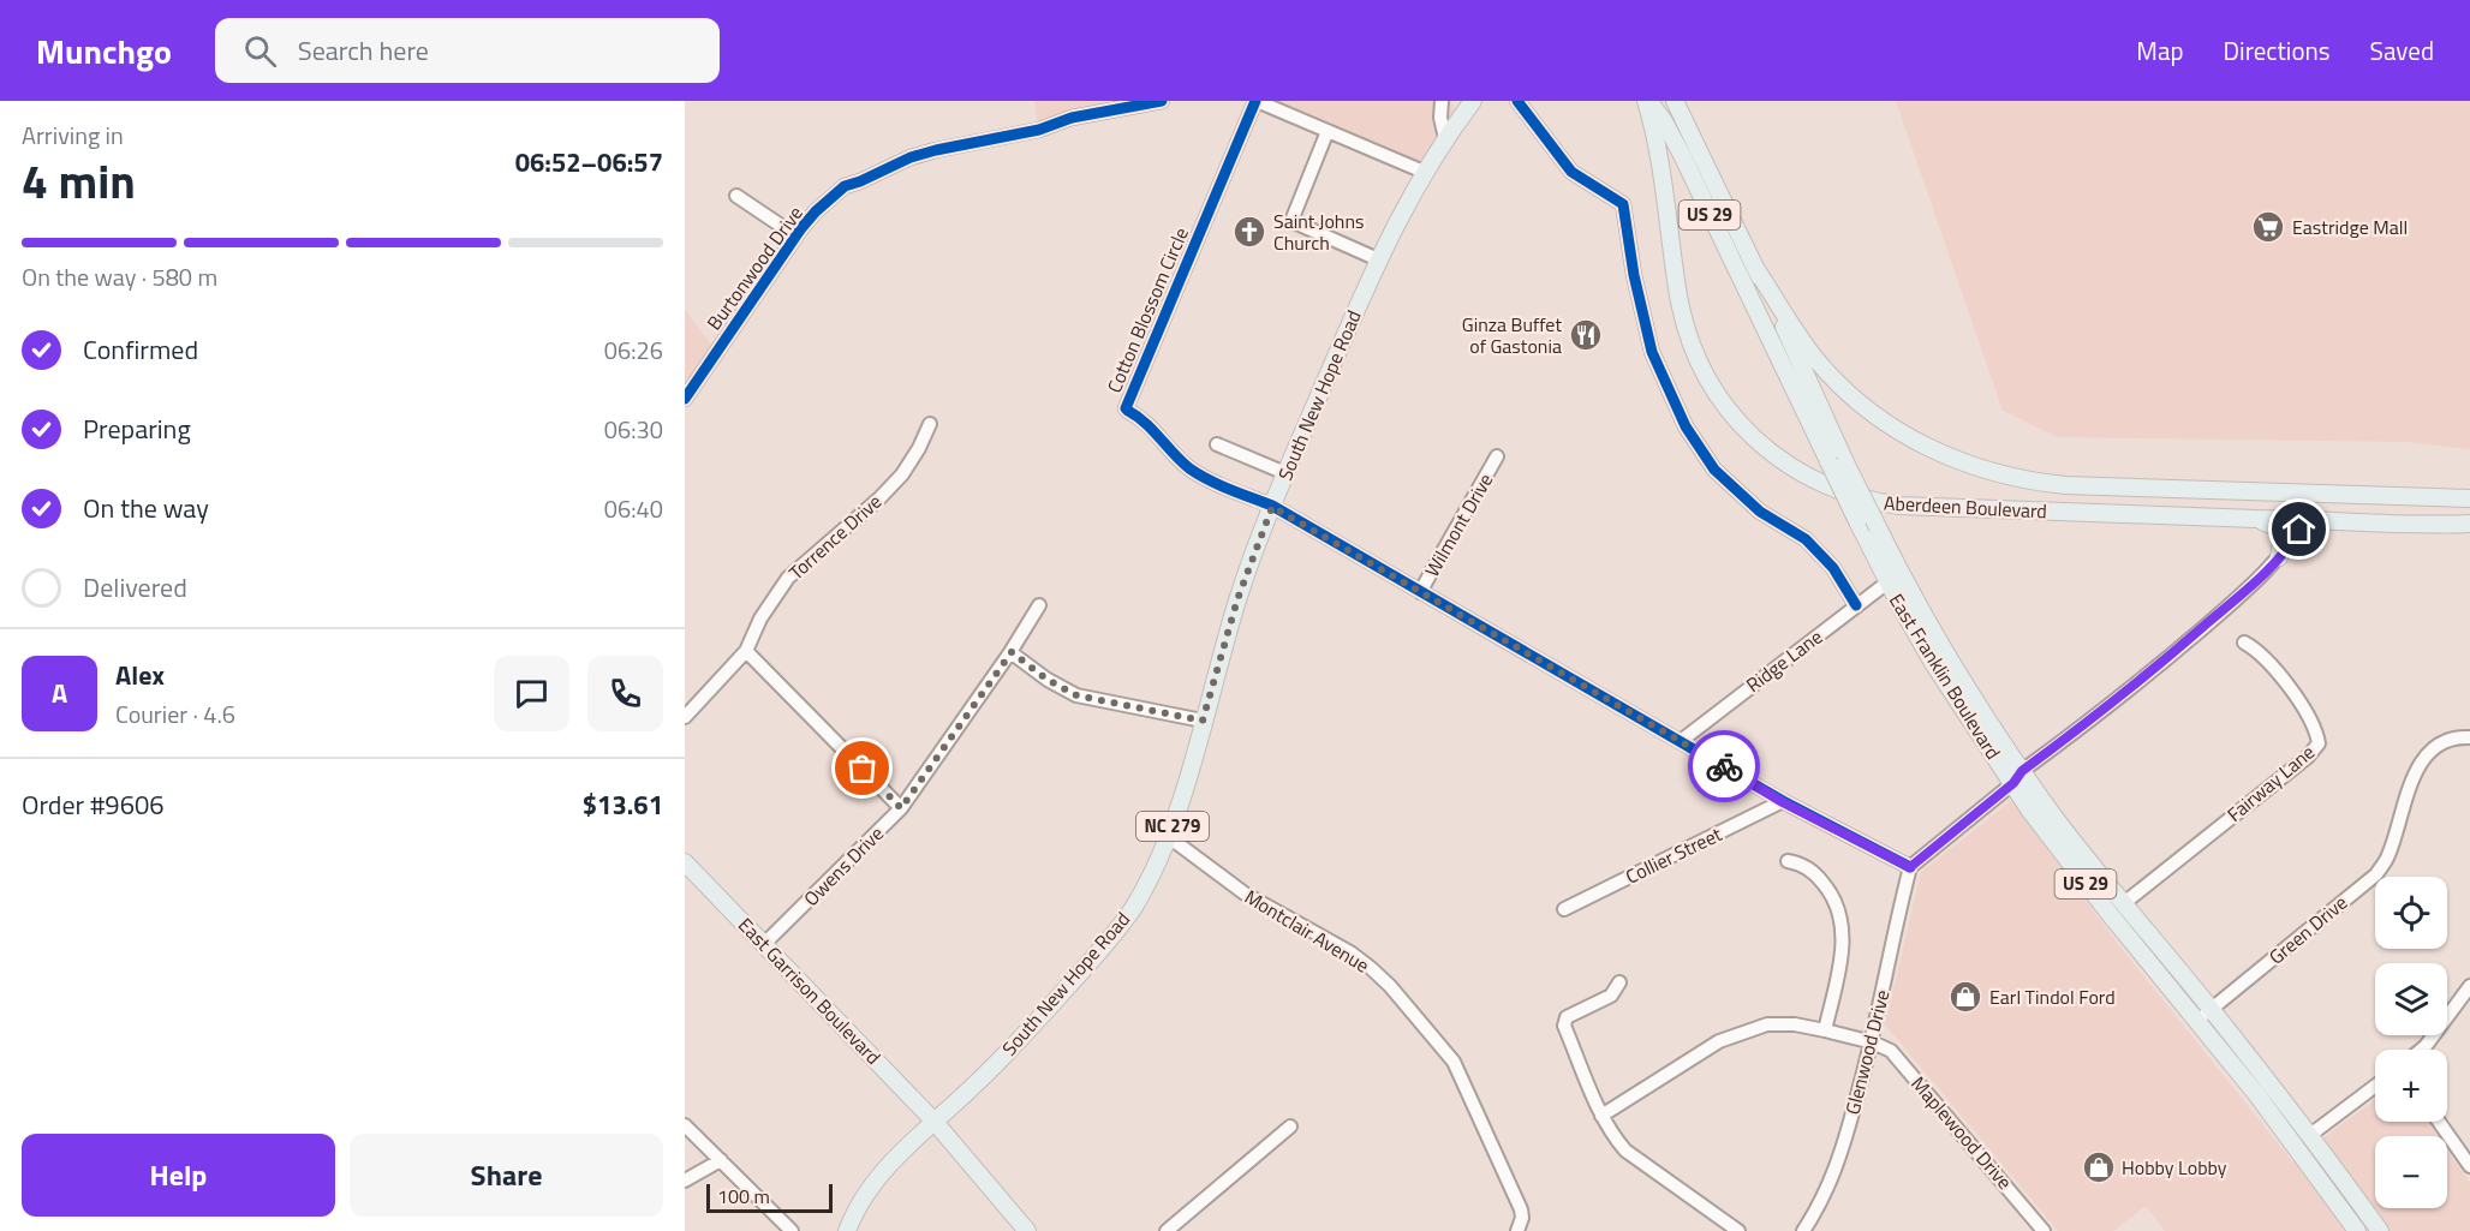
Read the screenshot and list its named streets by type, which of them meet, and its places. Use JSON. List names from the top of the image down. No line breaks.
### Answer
{"streets":{"main road":["US 29","South New Hope Road","Aberdeen Boulevard","East Franklin Boulevard","NC 279","East Garrison Boulevard"],"street":["Burtonwood Drive","Cotton Blossom Circle","Wilmont Drive","Torrence Drive","Ridge Lane","Fairway Lane","Collier Street","Owens Drive","Green Drive","Montclair Avenue","Glenwood Drive","Maplewood Drive"]},"crossings":[["Cotton Blossom Circle","South New Hope Road"],["South New Hope Road","Montclair Avenue"],["South New Hope Road","East Garrison Boulevard"],["Aberdeen Boulevard","East Franklin Boulevard"],["Ridge Lane","East Franklin Boulevard"],["East Franklin Boulevard","Fairway Lane"],["East Franklin Boulevard","Green Drive"],["Owens Drive","East Garrison Boulevard"],["Glenwood Drive","Maplewood Drive"]],"places":{"supermarket":["Eastridge Mall"],"church":["Saint Johns Church"],"restaurant":["Ginza Buffet of Gastonia"],"shop":["Earl Tindol Ford","Hobby Lobby"]},"scale_bar":"100 m","page":{"header":"Munchgo","search":"Search here","nav":["Map","Directions","Saved"],"heading":["4 min","Arriving in","06:52–06:57"],"panel":["Alex","Courier · 4.6","Order #9606","$13.61"],"bar":"On the way · 580 m","list":[["Confirmed","06:26"],["Preparing","06:30"],["On the way","06:40"],"Delivered"],"round":"A","map_buttons":["+","−"],"buttons":["Help","Share"],"scale":"100 m"}}
